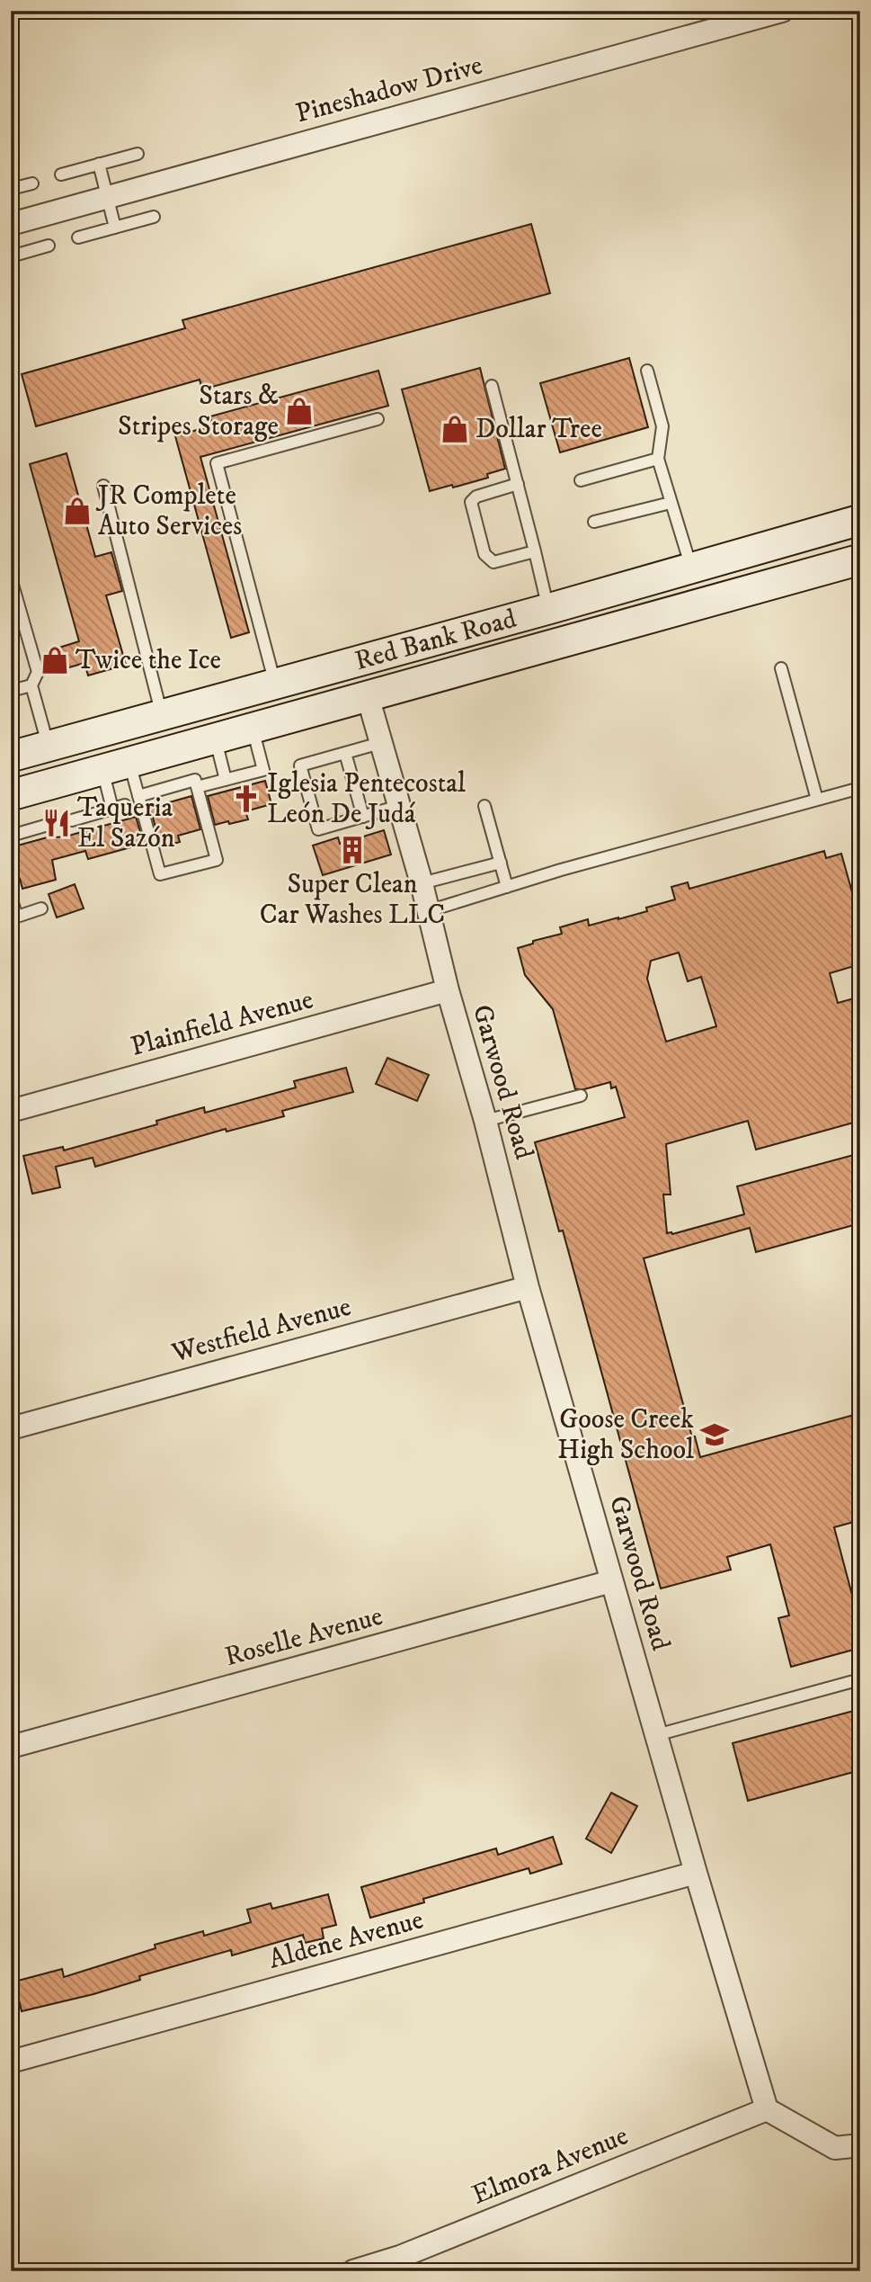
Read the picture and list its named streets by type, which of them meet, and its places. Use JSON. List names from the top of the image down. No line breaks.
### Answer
{"streets":{"main road":["Red Bank Road"],"street":["Pineshadow Drive","Plainfield Avenue","Garwood Road","Westfield Avenue","Roselle Avenue","Aldene Avenue","Elmora Avenue"]},"crossings":[["Red Bank Road","Garwood Road"],["Plainfield Avenue","Garwood Road"],["Garwood Road","Westfield Avenue"],["Garwood Road","Roselle Avenue"],["Garwood Road","Aldene Avenue"],["Garwood Road","Elmora Avenue"]],"places":{"shop":["Stars & Stripes Storage","Dollar Tree","JR Complete Auto Services","Twice the Ice"],"church":["Iglesia Pentecostal León De Judá"],"restaurant":["Taqueria El Sazón"],"building":["Super Clean Car Washes LLC"],"school or university":["Goose Creek High School"]}}
